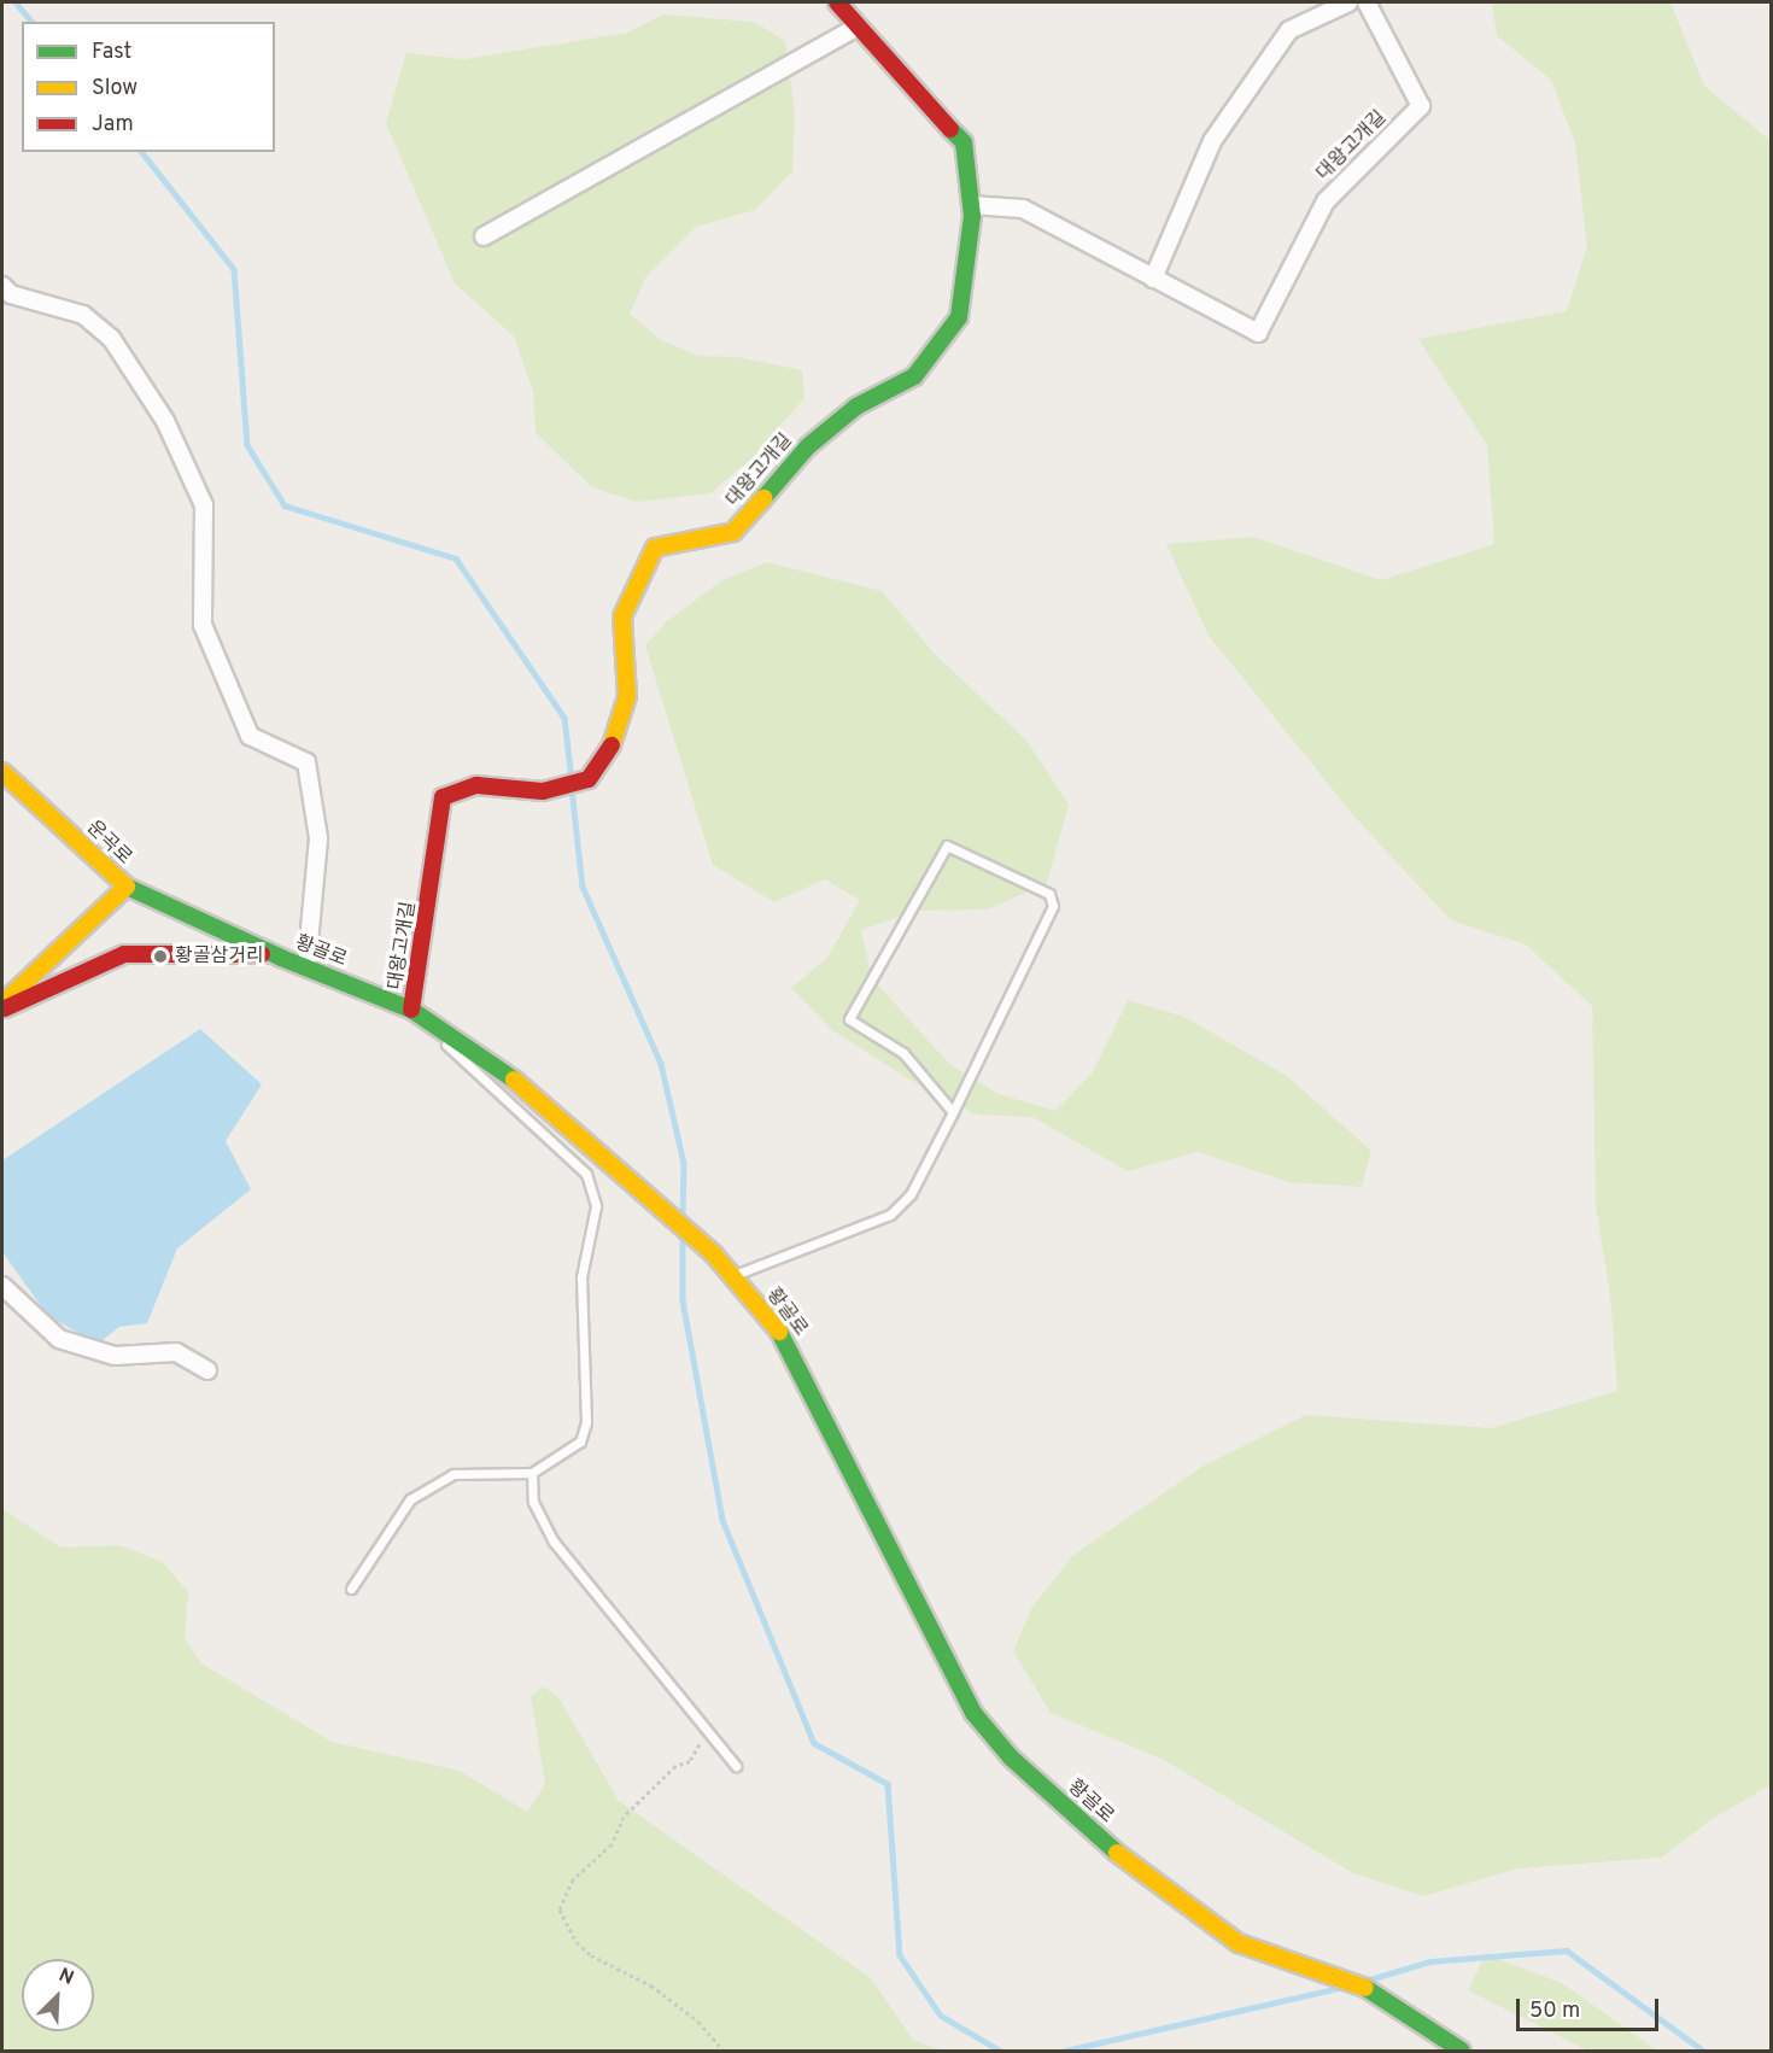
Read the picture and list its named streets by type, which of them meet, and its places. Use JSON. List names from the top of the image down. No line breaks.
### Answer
{"streets":{"street":["대왕고개길","운곡로","황골로"]},"crossings":[["대왕고개길","황골로"],["운곡로","황골로"]],"places":["황골삼거리"],"legend":["Fast","Slow","Jam"],"scale_bar":"50 m","north":"top right"}
